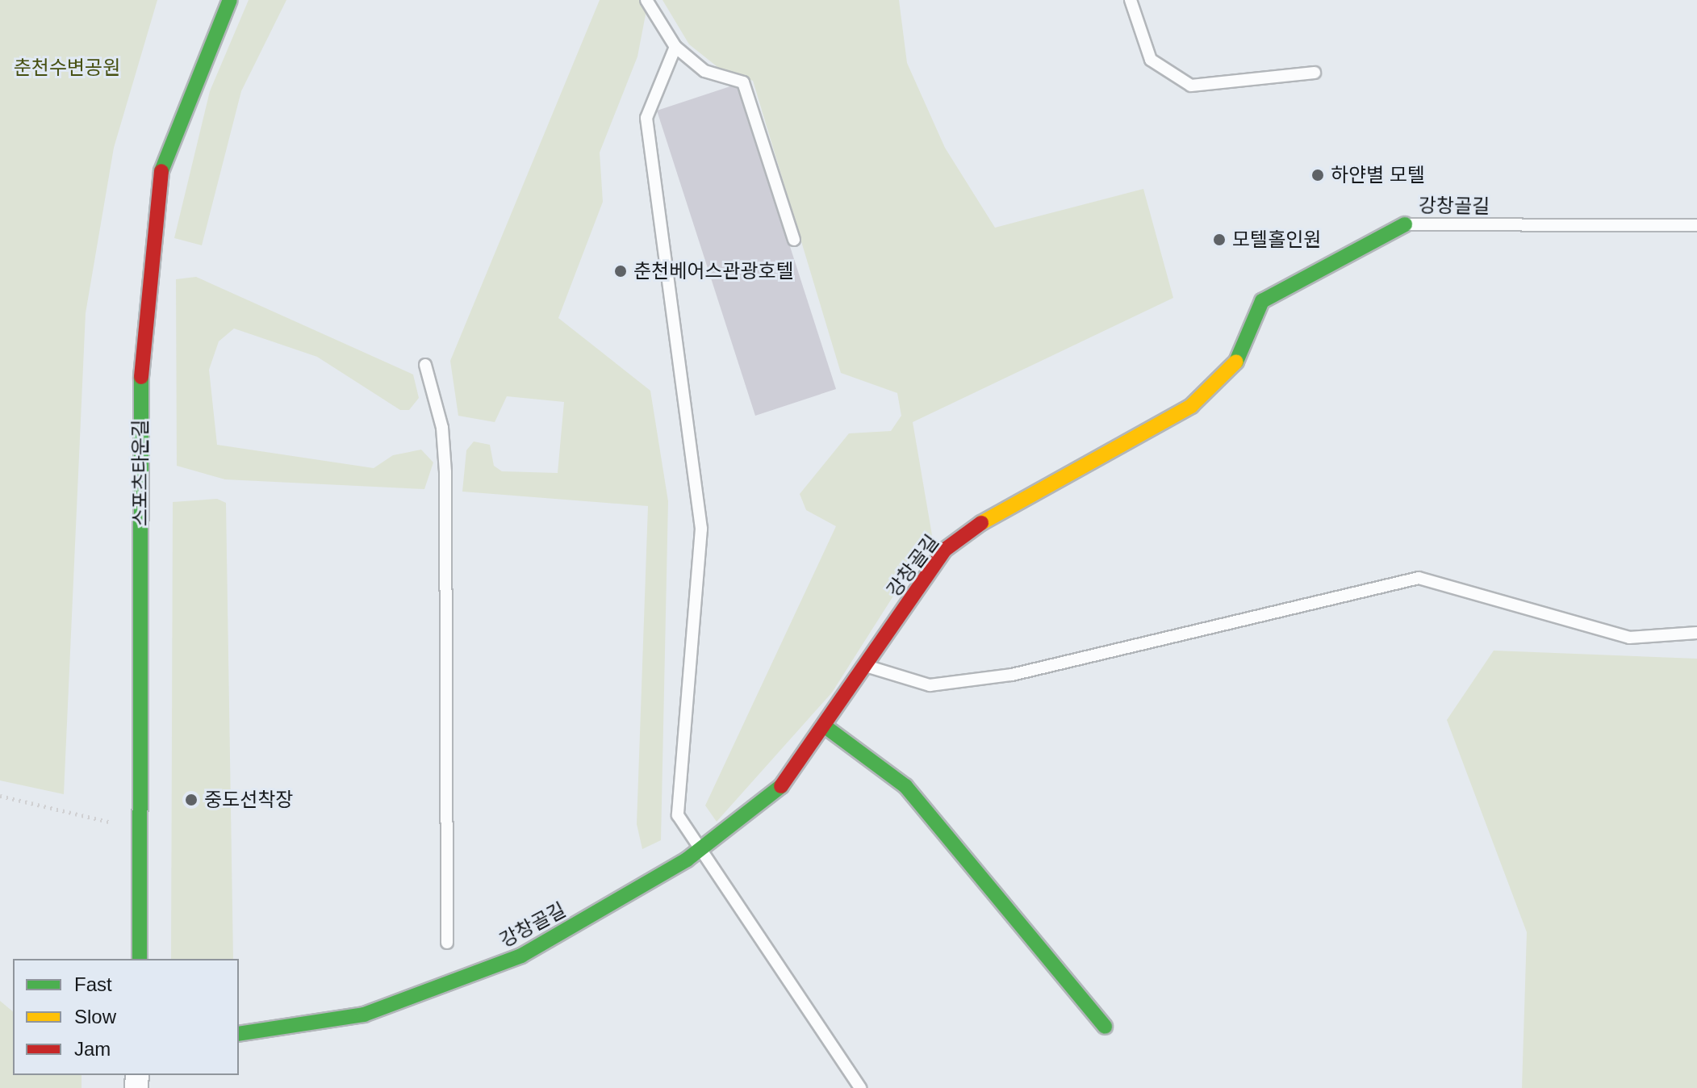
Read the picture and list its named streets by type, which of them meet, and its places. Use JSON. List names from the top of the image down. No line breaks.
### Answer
{"streets":{"street":["강창골길","스포츠타운길"]},"parks":["춘천수변공원"],"places":["하얀별 모텔","모텔홀인원","춘천베어스관광호텔","중도선착장"],"legend":["Fast","Slow","Jam"]}
